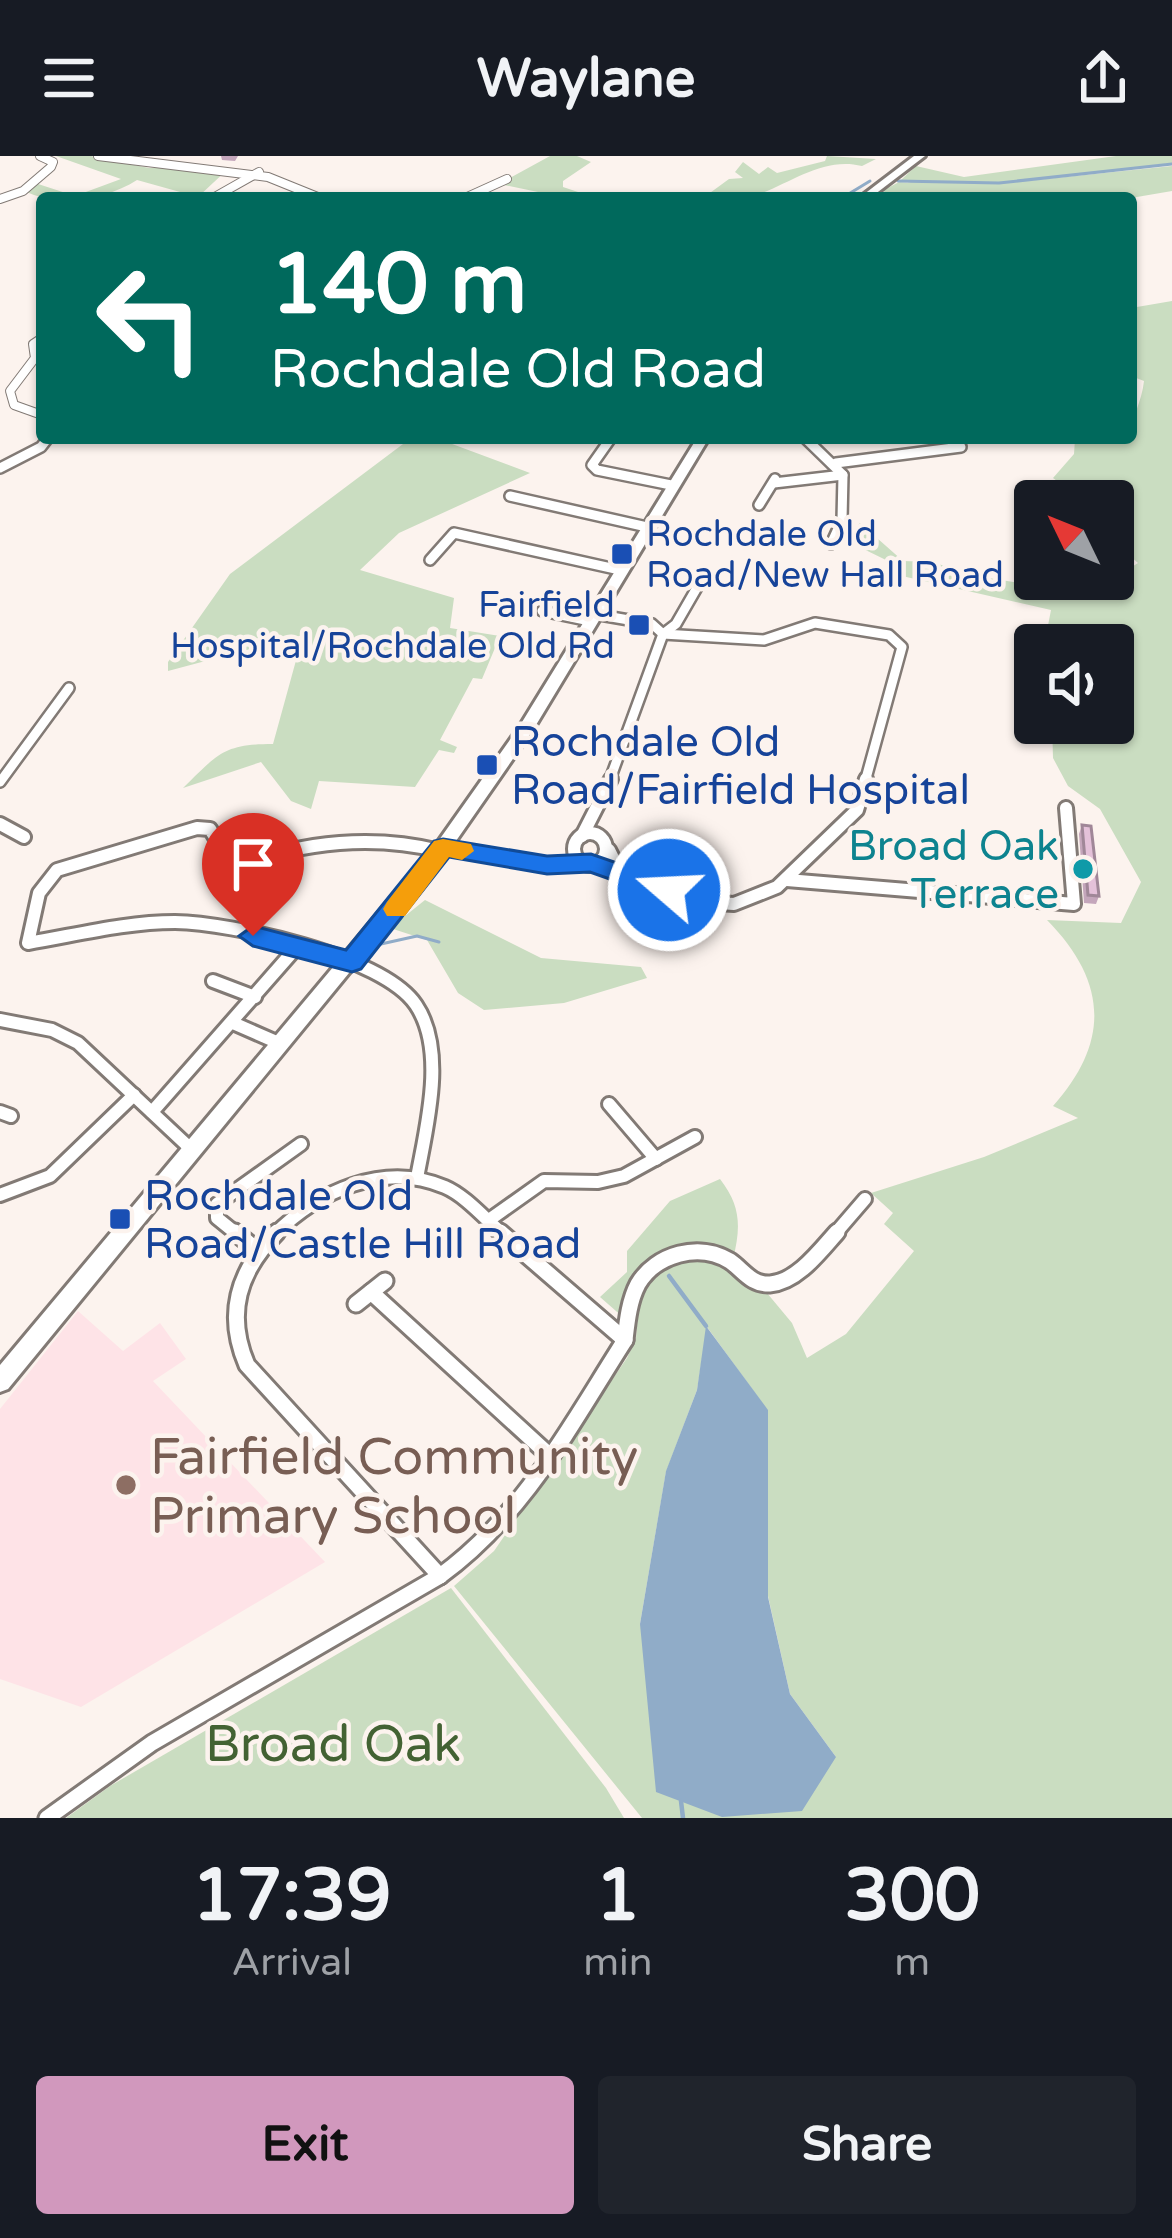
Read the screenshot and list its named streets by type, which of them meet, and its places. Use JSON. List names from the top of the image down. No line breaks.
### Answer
{"parks":["Broad Oak"],"places":{"transit":["Rochdale Old Road/New Hall Road","Fairfield Hospital/Rochdale Old Rd","Rochdale Old Road/Fairfield Hospital","Rochdale Old Road/Castle Hill Road"],"other":["Broad Oak Terrace","Fairfield Community Primary School"]},"north":"top left","page":{"header":"Waylane","turn":["140 m","Rochdale Old Road"],"eta":["17:39","Arrival","1","min","300","m"],"buttons":["Exit","Share"]}}
